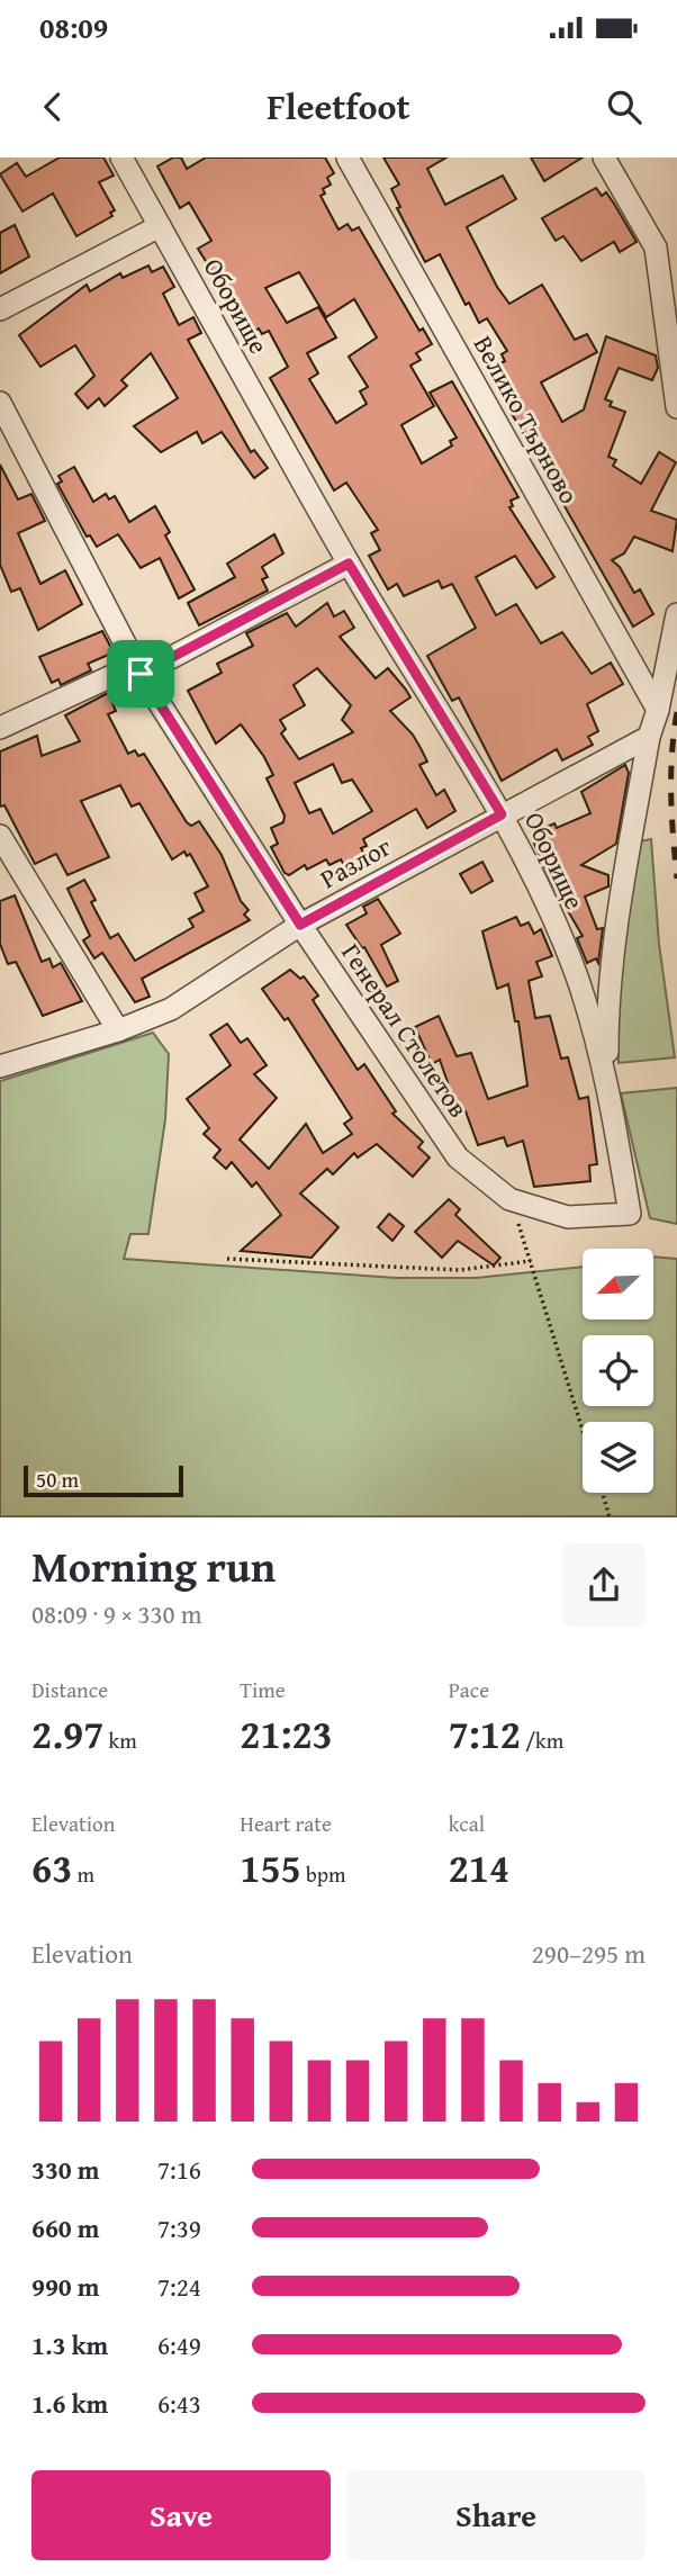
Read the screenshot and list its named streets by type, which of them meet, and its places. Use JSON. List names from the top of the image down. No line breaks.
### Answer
{"streets":{"street":["Оборище","Велико Търново","Разлог","Генерал Столетов"]},"crossings":[["Оборище","Разлог"],["Оборище","Генерал Столетов"],["Разлог","Генерал Столетов"]],"scale_bar":"50 m","north":"bottom left","page":{"status":"08:09","header":"Fleetfoot","scale":"50 m","heading":["Morning run","08:09 · 9 × 330 m"],"stats":[["Distance","2.97 km"],["Time","21:23"],["Pace","7:12 /km"],["Elevation","63 m"],["Heart rate","155 bpm"],["kcal","214"]],"chart":["Elevation","290–295 m"],"list":[{"name":"330 m","note":"7:16"},{"name":"660 m","note":"7:39"},{"name":"990 m","note":"7:24"},{"name":"1.3 km","note":"6:49"},{"name":"1.6 km","note":"6:43"}],"buttons":["Save","Share"]}}
